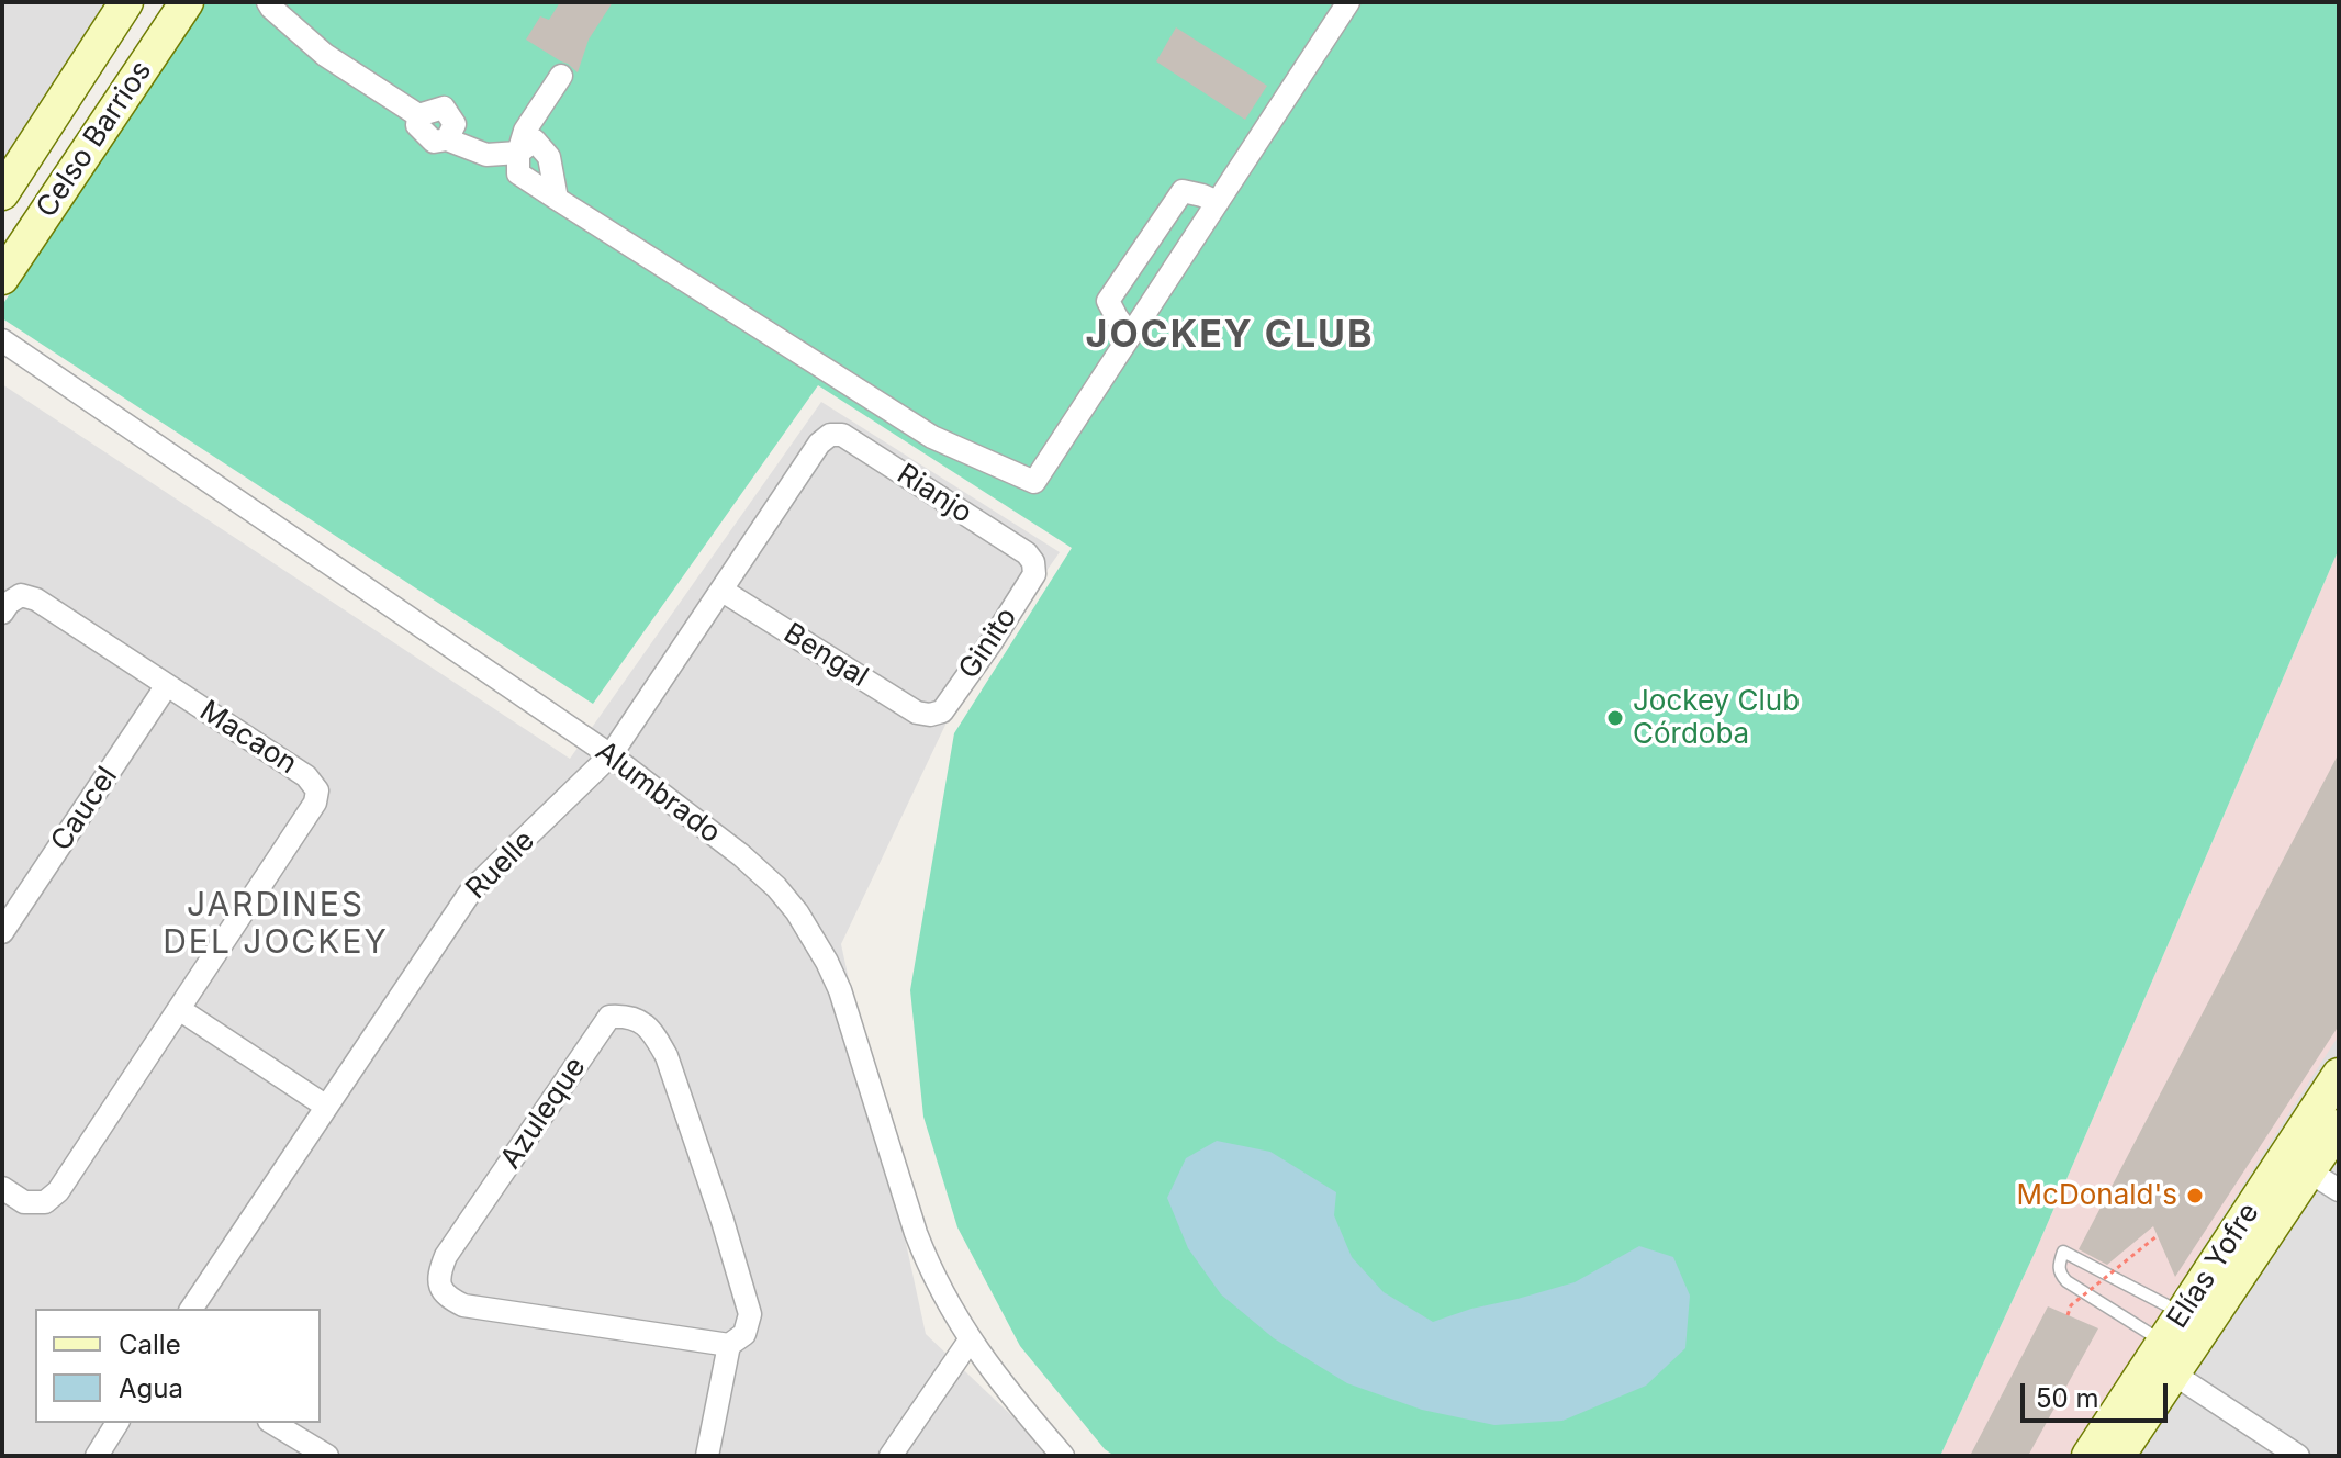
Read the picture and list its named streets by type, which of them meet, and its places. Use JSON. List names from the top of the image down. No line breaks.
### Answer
{"streets":{"main road":["Celso Barrios","Elías Yofre"],"street":["Rianjo","Ginito","Bengal","Macaon","Alumbrado","Caucel","Ruelle","Azuleque"]},"crossings":[["Rianjo","Ginito"],["Rianjo","Ruelle"],["Ginito","Bengal"],["Bengal","Ruelle"],["Macaon","Caucel"],["Alumbrado","Ruelle"]],"districts":["JOCKEY CLUB","JARDINES DEL JOCKEY"],"places":["Jockey Club Córdoba","McDonald's"],"legend":["Calle","Agua"],"scale_bar":"50 m"}
